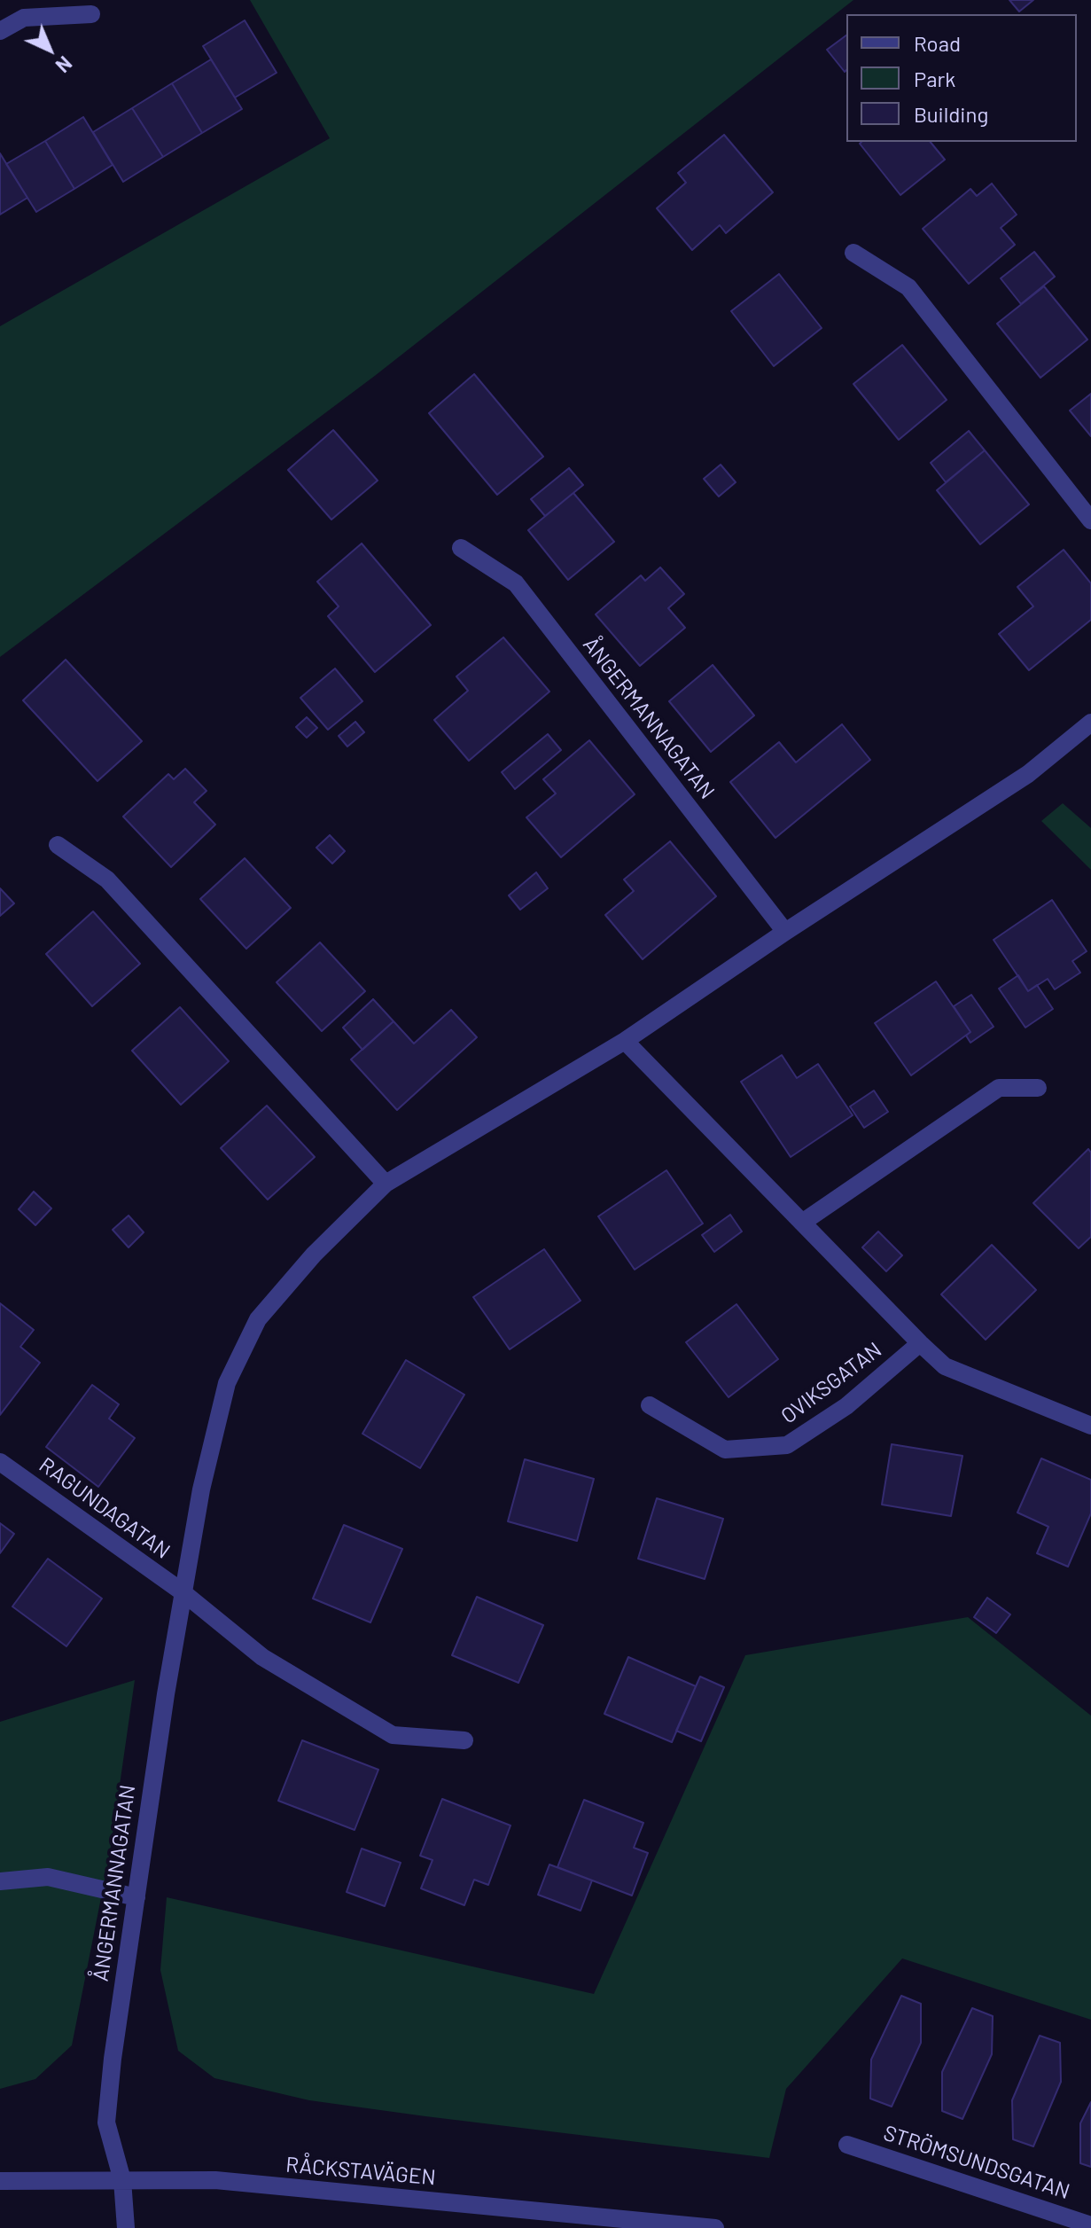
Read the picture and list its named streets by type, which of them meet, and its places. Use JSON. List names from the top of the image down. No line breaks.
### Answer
{"streets":{"street":["ÅNGERMANNAGATAN","OVIKSGATAN","RAGUNDAGATAN","STRÖMSUNDSGATAN","RÅCKSTAVÄGEN"]},"crossings":[["ÅNGERMANNAGATAN","OVIKSGATAN"],["ÅNGERMANNAGATAN","RAGUNDAGATAN"],["ÅNGERMANNAGATAN","RÅCKSTAVÄGEN"]],"legend":["Road","Park","Building"],"north":"bottom right"}
